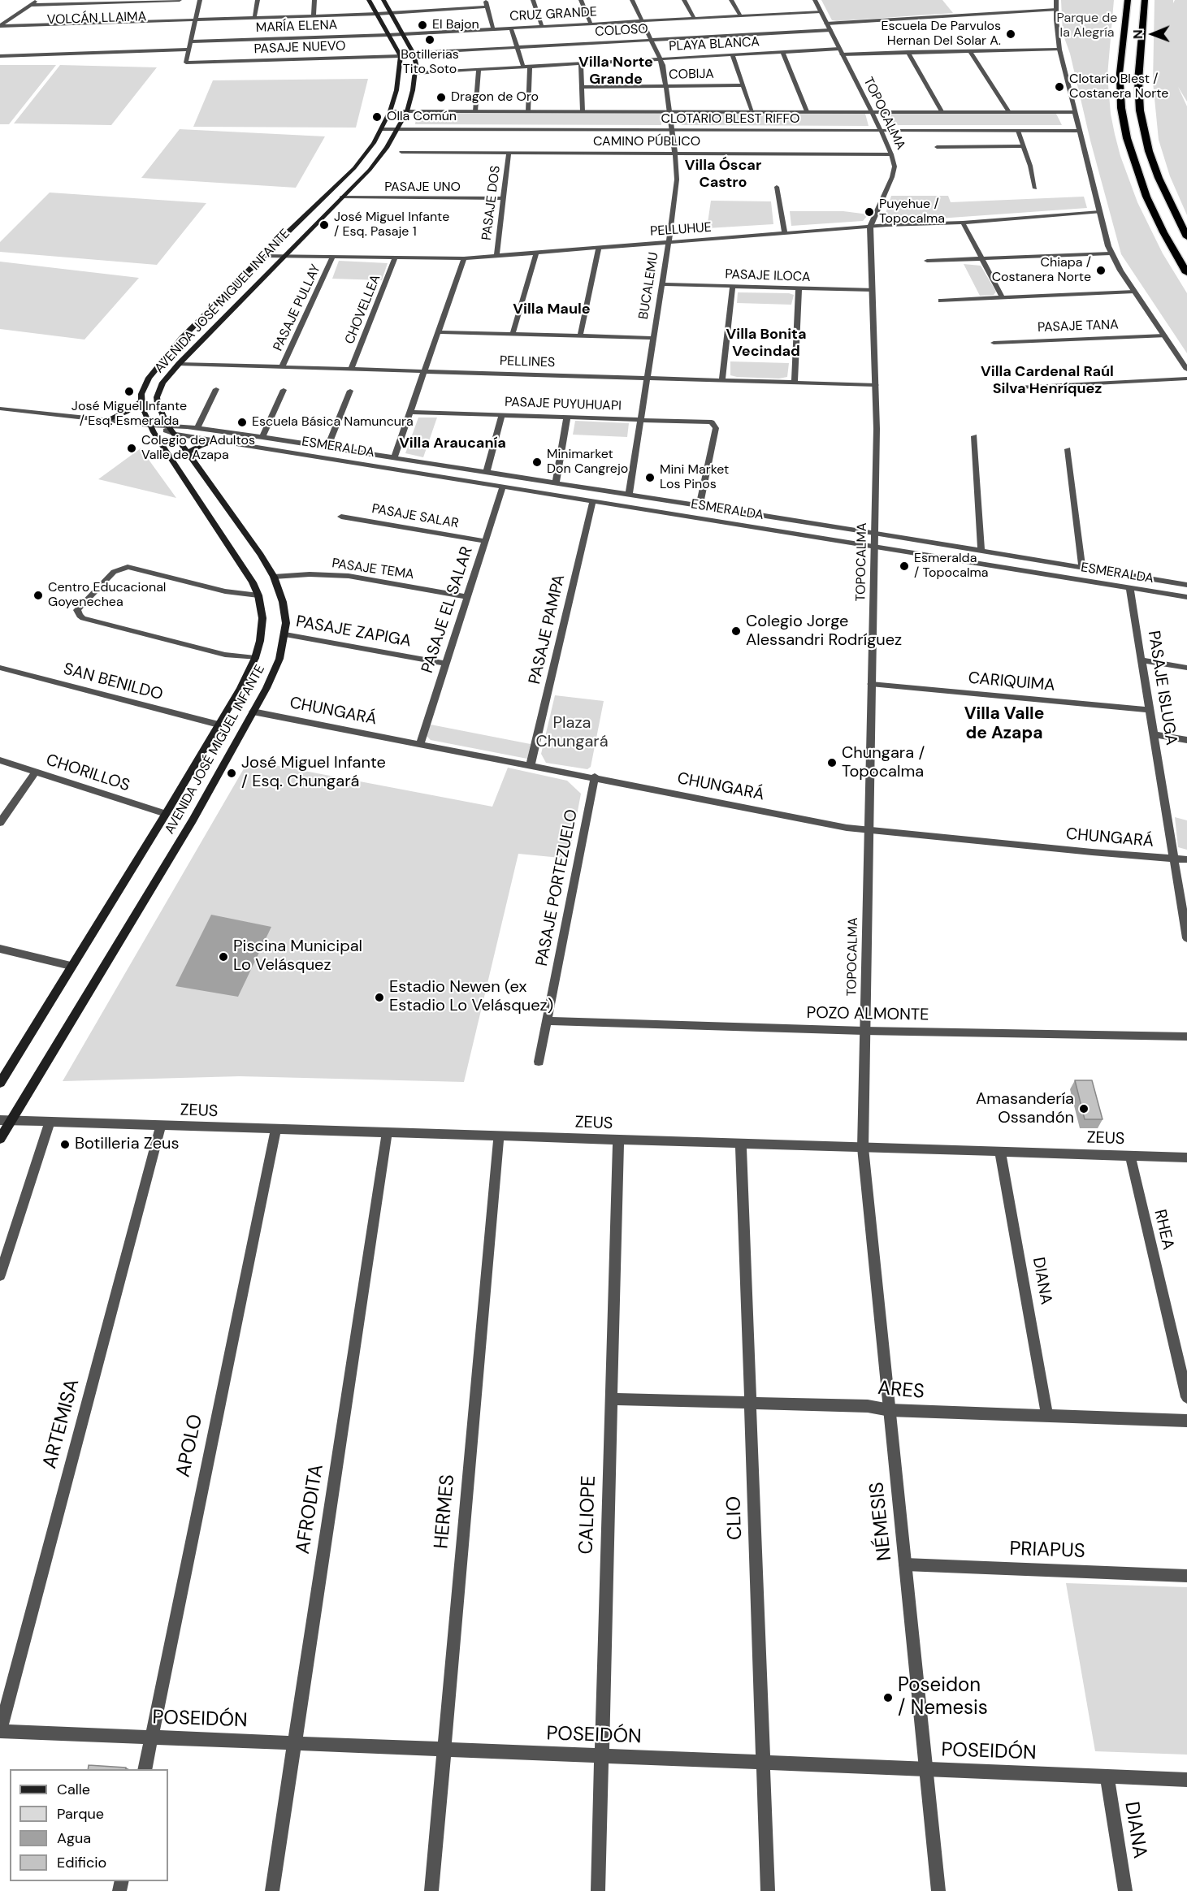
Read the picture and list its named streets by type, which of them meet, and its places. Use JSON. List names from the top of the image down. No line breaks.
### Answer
{"streets":{"main road":["AVENIDA JOSÉ MIGUEL INFANTE"],"street":["CRUZ GRANDE","VOLCÁN LLAIMA","MARÍA ELENA","COLOSO","PLAYA BLANCA","PASAJE NUEVO","COBIJA","TOPOCALMA","CLOTARIO BLEST RIFFO","CAMINO PÚBLICO","PASAJE UNO","PASAJE DOS","PELLUHUE","PASAJE ILOCA","BUCALEMU","PASAJE PULLAY","CHOVELLEA","PASAJE TANA","PELLINES","PASAJE PUYUHUAPI","ESMERALDA","PASAJE SALAR","PASAJE TEMA","PASAJE EL SALAR","PASAJE PAMPA","PASAJE ZAPIGA","SAN BENILDO","CARIQUIMA","PASAJE ISLUGA","CHUNGARÁ","CHORILLOS","PASAJE PORTEZUELO","POZO ALMONTE","ZEUS","RHEA","DIANA","ARES","ARTEMISA","APOLO","AFRODITA","HERMES","CALIOPE","CLIO","NÉMESIS","PRIAPUS","POSEIDÓN"]},"crossings":[["CRUZ GRANDE","MARÍA ELENA"],["CRUZ GRANDE","TOPOCALMA"],["CRUZ GRANDE","BUCALEMU"],["CRUZ GRANDE","AVENIDA JOSÉ MIGUEL INFANTE"],["VOLCÁN LLAIMA","AVENIDA JOSÉ MIGUEL INFANTE"],["MARÍA ELENA","AVENIDA JOSÉ MIGUEL INFANTE"],["COLOSO","PASAJE NUEVO"],["COLOSO","TOPOCALMA"],["COLOSO","BUCALEMU"],["COLOSO","AVENIDA JOSÉ MIGUEL INFANTE"],["PLAYA BLANCA","TOPOCALMA"],["PLAYA BLANCA","BUCALEMU"],["PLAYA BLANCA","AVENIDA JOSÉ MIGUEL INFANTE"],["PASAJE NUEVO","AVENIDA JOSÉ MIGUEL INFANTE"],["COBIJA","BUCALEMU"],["TOPOCALMA","CLOTARIO BLEST RIFFO"],["TOPOCALMA","CAMINO PÚBLICO"],["TOPOCALMA","PELLUHUE"],["TOPOCALMA","PASAJE ILOCA"],["TOPOCALMA","PELLINES"],["TOPOCALMA","ESMERALDA"],["TOPOCALMA","CARIQUIMA"],["TOPOCALMA","CHUNGARÁ"],["TOPOCALMA","POZO ALMONTE"],["TOPOCALMA","ZEUS"],["TOPOCALMA","NÉMESIS"],["CLOTARIO BLEST RIFFO","BUCALEMU"],["CLOTARIO BLEST RIFFO","AVENIDA JOSÉ MIGUEL INFANTE"],["CAMINO PÚBLICO","PASAJE DOS"],["CAMINO PÚBLICO","BUCALEMU"],["PASAJE UNO","PASAJE DOS"],["PASAJE UNO","AVENIDA JOSÉ MIGUEL INFANTE"],["PASAJE DOS","PELLUHUE"],["PELLUHUE","BUCALEMU"],["PELLUHUE","AVENIDA JOSÉ MIGUEL INFANTE"],["PELLUHUE","PASAJE PULLAY"],["PELLUHUE","CHOVELLEA"],["PASAJE ILOCA","BUCALEMU"],["BUCALEMU","PELLINES"],["BUCALEMU","PASAJE PUYUHUAPI"],["BUCALEMU","ESMERALDA"],["AVENIDA JOSÉ MIGUEL INFANTE","PELLINES"],["AVENIDA JOSÉ MIGUEL INFANTE","ESMERALDA"],["AVENIDA JOSÉ MIGUEL INFANTE","PASAJE TEMA"],["AVENIDA JOSÉ MIGUEL INFANTE","PASAJE ZAPIGA"],["AVENIDA JOSÉ MIGUEL INFANTE","SAN BENILDO"],["AVENIDA JOSÉ MIGUEL INFANTE","CHUNGARÁ"],["AVENIDA JOSÉ MIGUEL INFANTE","CHORILLOS"],["AVENIDA JOSÉ MIGUEL INFANTE","ZEUS"],["PASAJE PULLAY","PELLINES"],["CHOVELLEA","PELLINES"],["PASAJE PUYUHUAPI","ESMERALDA"],["ESMERALDA","PASAJE EL SALAR"],["ESMERALDA","PASAJE PAMPA"],["ESMERALDA","PASAJE ISLUGA"],["PASAJE SALAR","PASAJE EL SALAR"],["PASAJE TEMA","PASAJE EL SALAR"],["PASAJE EL SALAR","PASAJE ZAPIGA"],["PASAJE EL SALAR","CHUNGARÁ"],["PASAJE PAMPA","CHUNGARÁ"],["CARIQUIMA","PASAJE ISLUGA"],["PASAJE ISLUGA","CHUNGARÁ"],["CHUNGARÁ","PASAJE PORTEZUELO"],["PASAJE PORTEZUELO","POZO ALMONTE"],["ZEUS","RHEA"],["ZEUS","DIANA"],["ZEUS","ARTEMISA"],["ZEUS","APOLO"],["ZEUS","AFRODITA"],["ZEUS","HERMES"],["ZEUS","CALIOPE"],["ZEUS","CLIO"],["ZEUS","NÉMESIS"],["DIANA","ARES"],["DIANA","POSEIDÓN"],["ARES","CALIOPE"],["ARES","CLIO"],["ARES","NÉMESIS"],["ARTEMISA","POSEIDÓN"],["APOLO","POSEIDÓN"],["AFRODITA","POSEIDÓN"],["HERMES","POSEIDÓN"],["CALIOPE","POSEIDÓN"],["CLIO","POSEIDÓN"],["NÉMESIS","PRIAPUS"],["NÉMESIS","POSEIDÓN"]],"districts":["Villa Norte Grande","Villa Óscar Castro","Villa Maule","Villa Bonita Vecindad","Villa Cardenal Raúl Silva Henríquez","Villa Araucanía","Villa Valle de Azapa"],"parks":["Parque de la Alegría","Plaza Chungará"],"places":["El Bajon","Escuela De Parvulos Hernan Del Solar A.","Botillerias Tito Soto","Clotario Blest / Costanera Norte","Dragon de Oro","Olla Común","Puyehue / Topocalma","José Miguel Infante / Esq. Pasaje 1","Chiapa / Costanera Norte","José Miguel Infante / Esq. Esmeralda","Escuela Básica Namuncura","Colegio de Adultos Valle de Azapa","Minimarket Don Cangrejo","Mini Market Los Pinos","Esmeralda / Topocalma","Centro Educacional Goyenechea","Colegio Jorge Alessandri Rodríguez","Chungara / Topocalma","José Miguel Infante / Esq. Chungará","Piscina Municipal Lo Velásquez","Estadio Newen (ex Estadio Lo Velásquez)","Amasandería Ossandón","Botilleria Zeus","Poseidon / Nemesis"],"legend":["Calle","Parque","Agua","Edificio"],"north":"left"}
